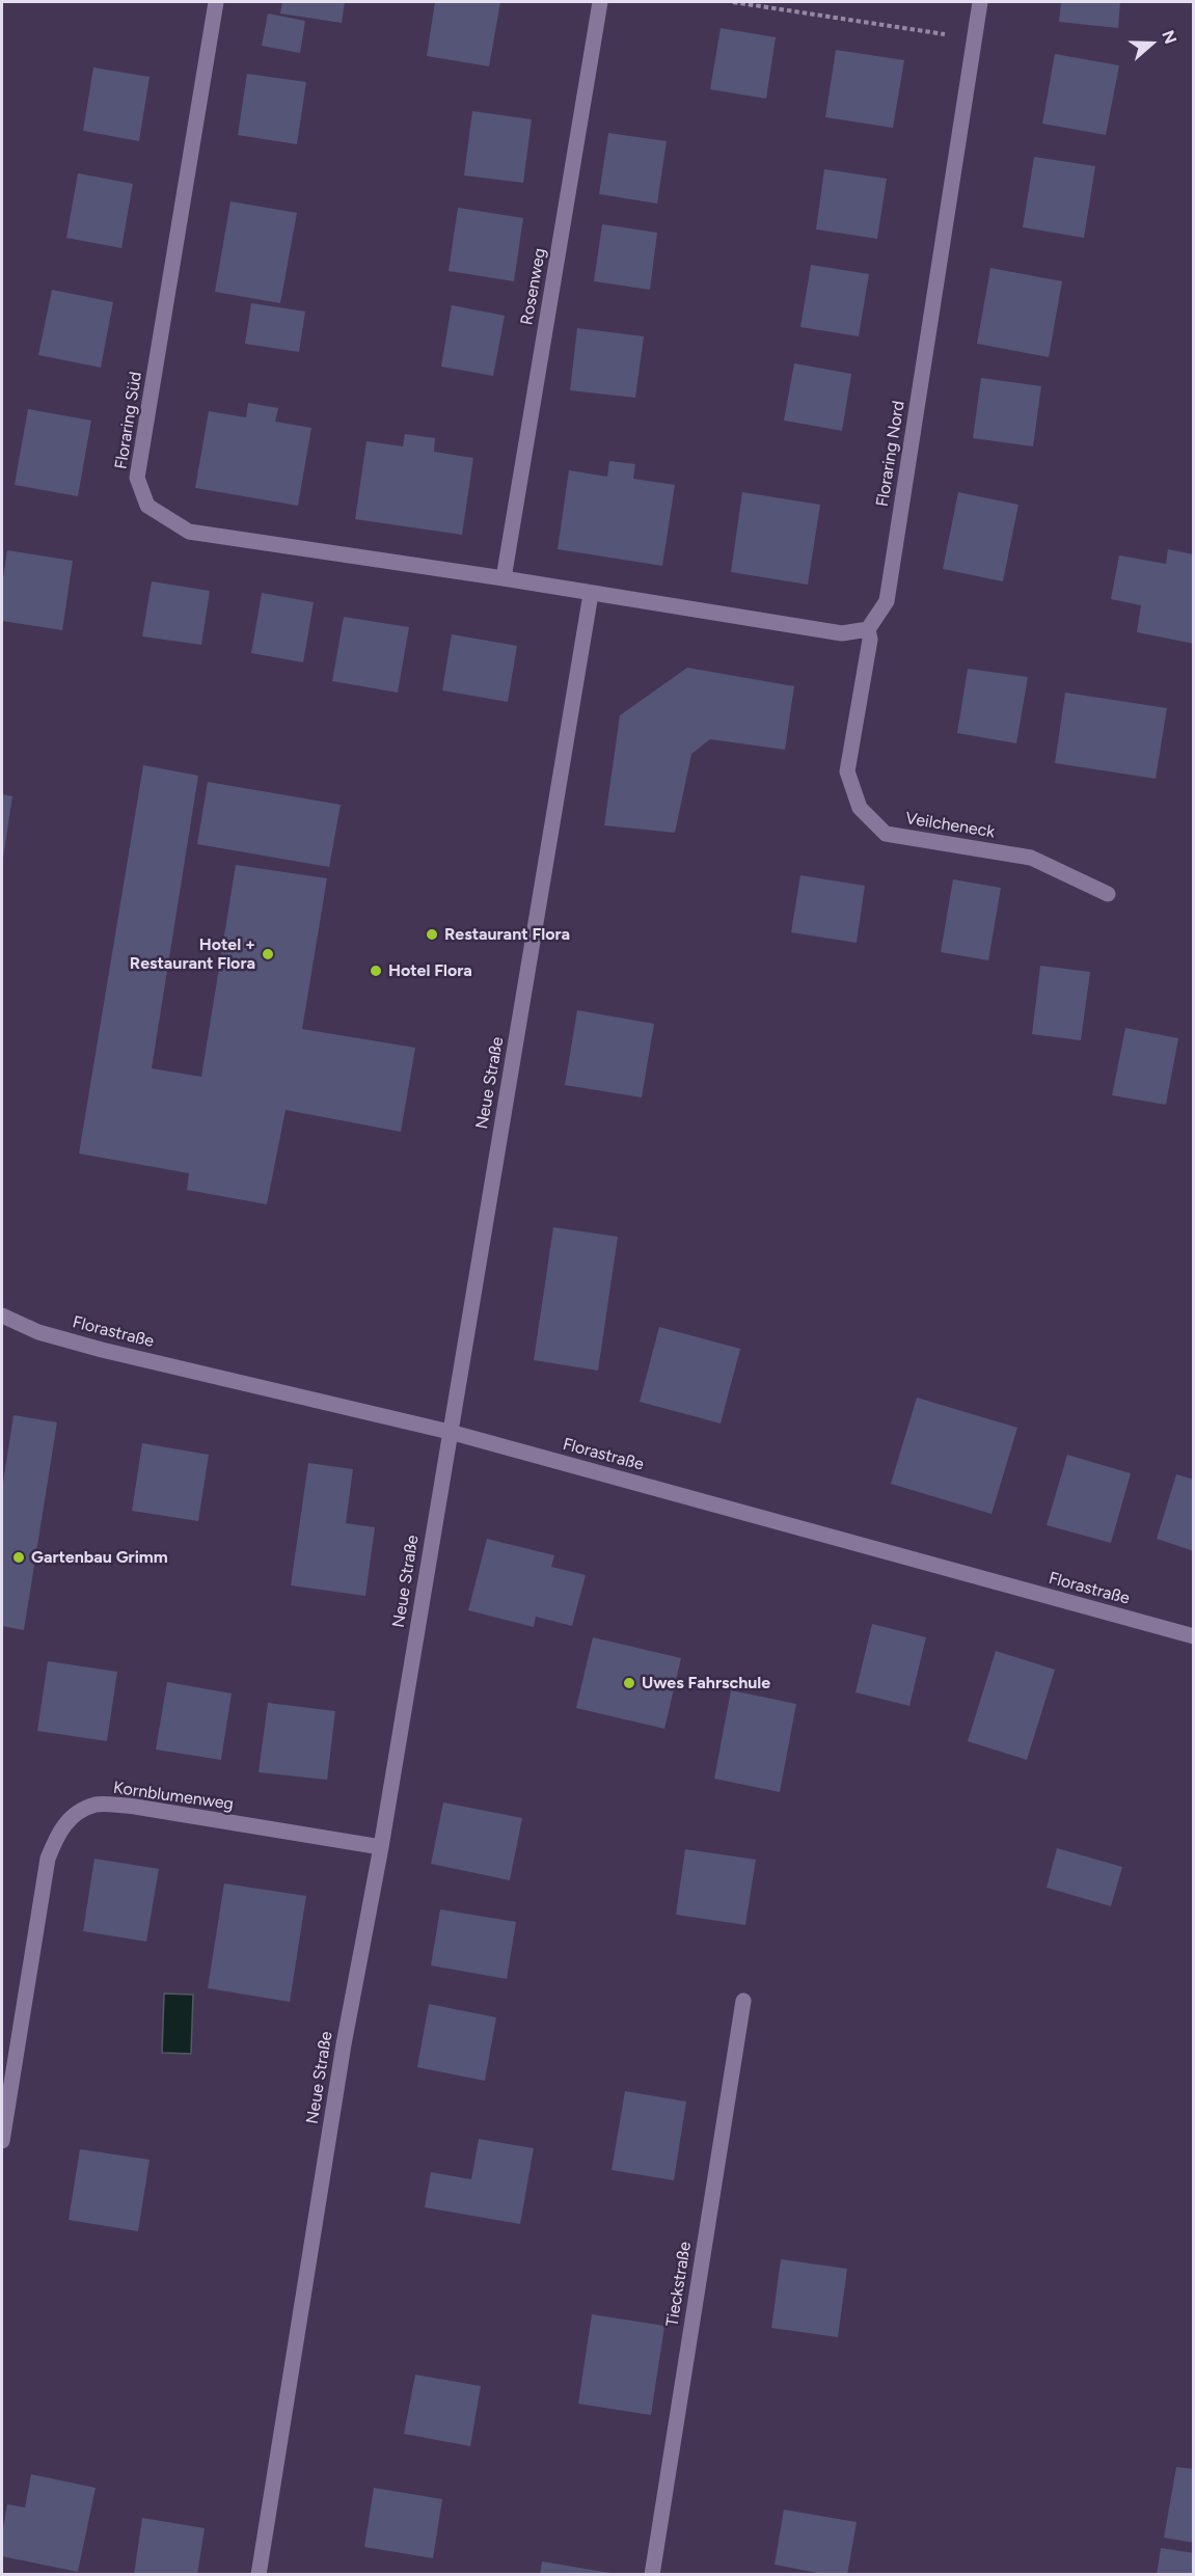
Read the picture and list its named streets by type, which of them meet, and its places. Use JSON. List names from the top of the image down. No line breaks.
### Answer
{"streets":{"street":["Rosenweg","Floraring Süd","Floraring Nord","Veilcheneck","Neue Straße","Florastraße","Kornblumenweg","Tieckstraße"]},"crossings":[["Rosenweg","Floraring Süd"],["Floraring Süd","Neue Straße"],["Floraring Nord","Veilcheneck"],["Neue Straße","Florastraße"],["Neue Straße","Kornblumenweg"]],"places":["Restaurant Flora","Hotel + Restaurant Flora","Hotel Flora","Gartenbau Grimm","Uwes Fahrschule"],"north":"right"}
